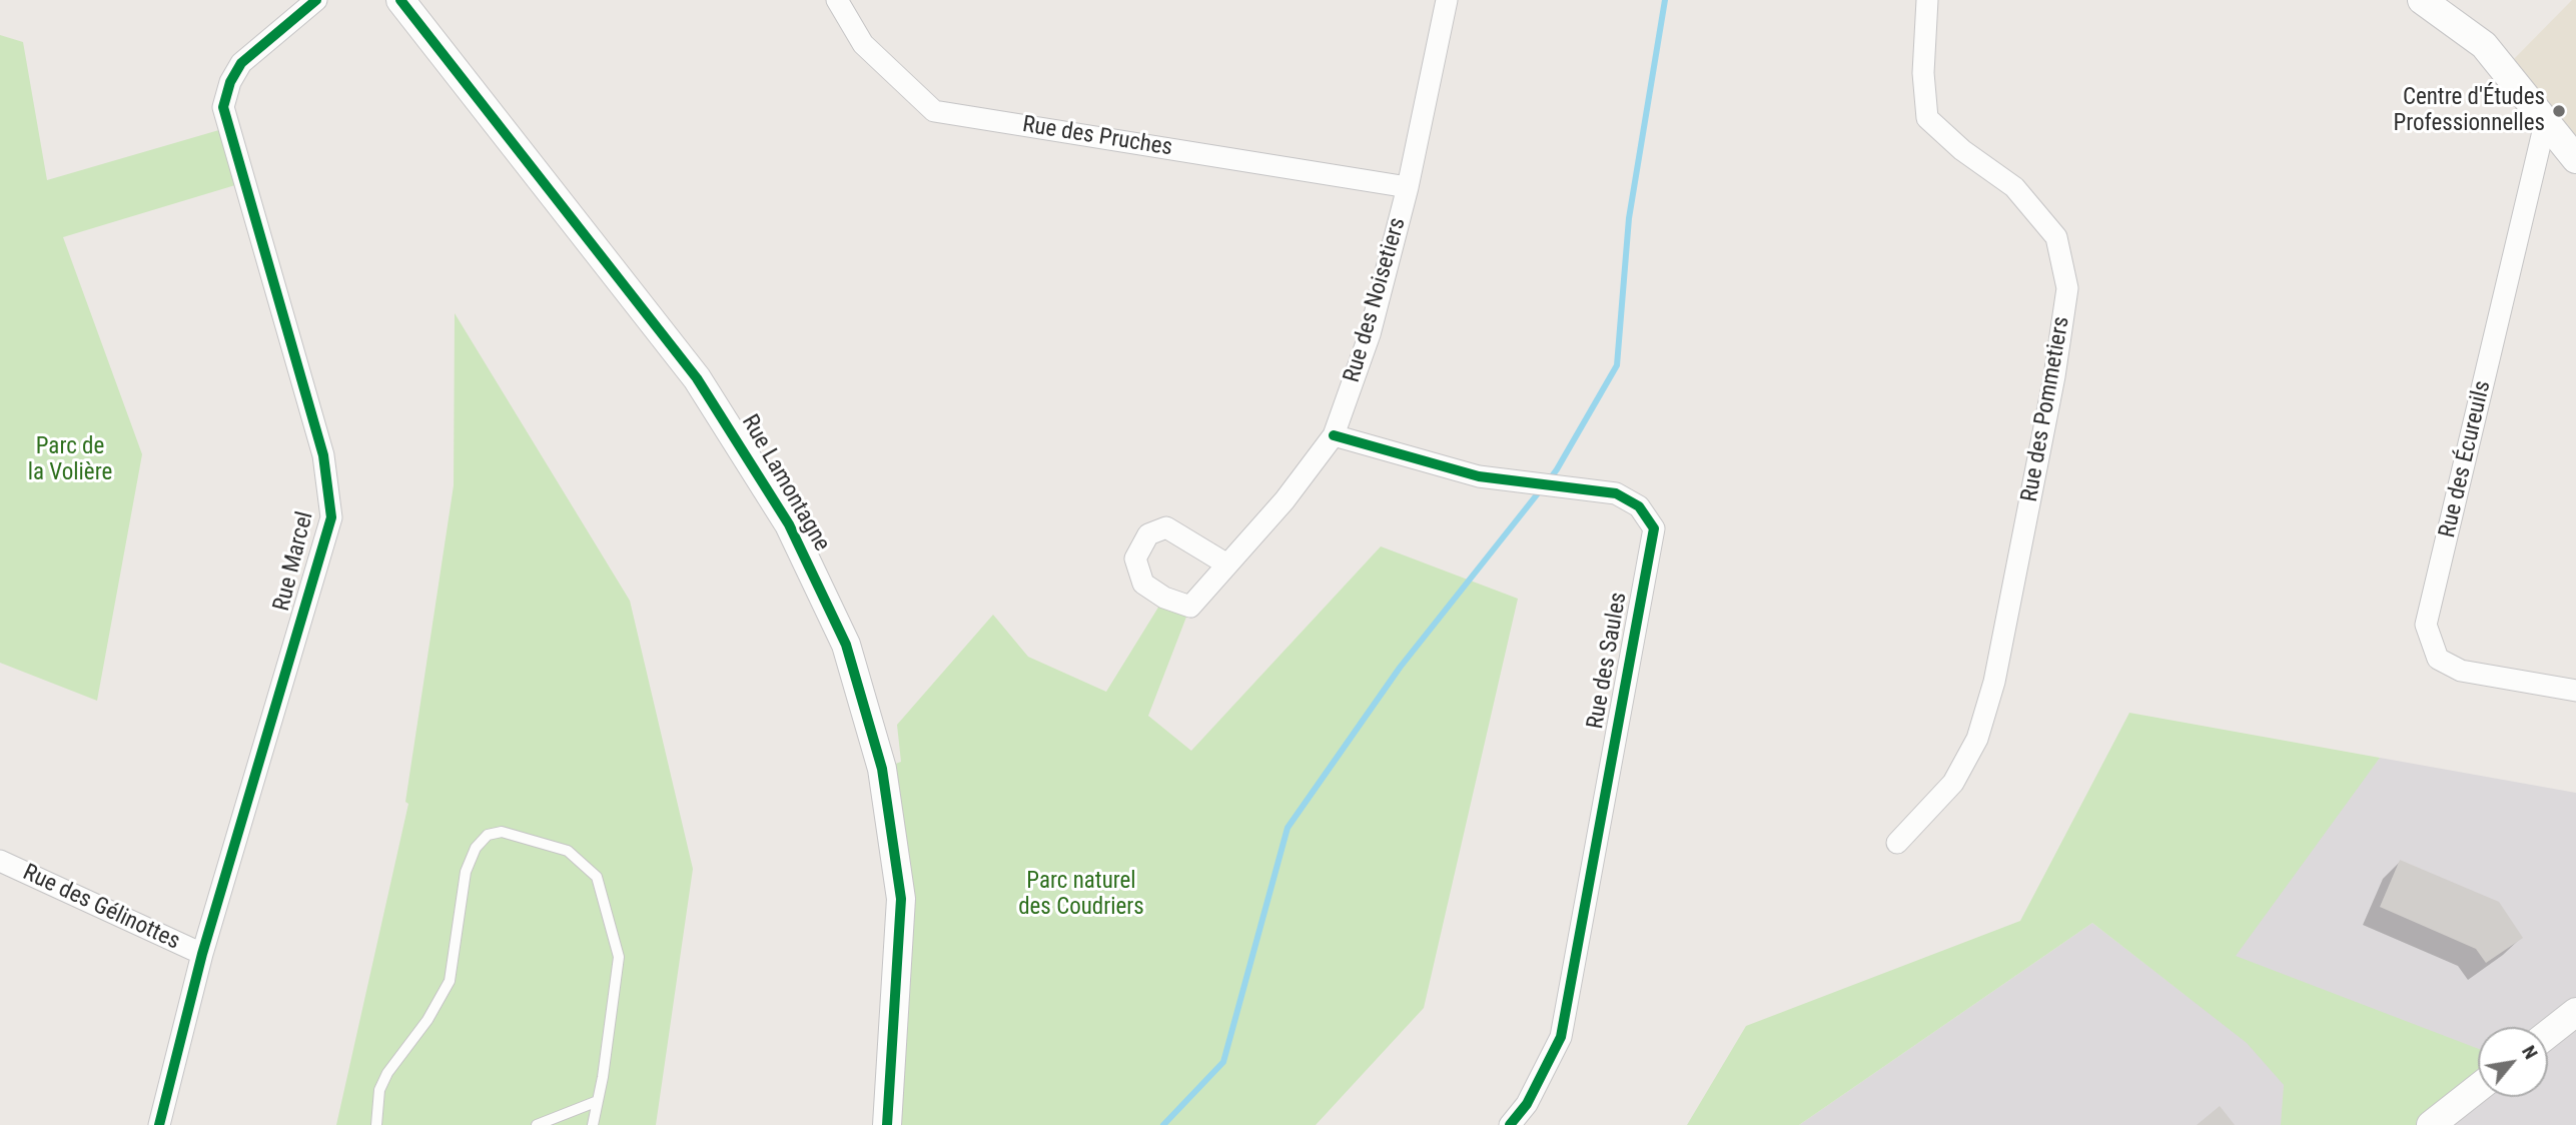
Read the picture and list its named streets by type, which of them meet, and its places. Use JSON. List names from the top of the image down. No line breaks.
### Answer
{"streets":{"street":["Rue des Pruches","Rue des Noisetiers","Rue des Pommetiers","Rue des Écureuils","Rue Lamontagne","Rue Marcel","Rue des Saules","Rue des Gélinottes"]},"crossings":[["Rue des Pruches","Rue des Noisetiers"],["Rue des Noisetiers","Rue des Saules"],["Rue Marcel","Rue des Gélinottes"]],"parks":["Parc de la Volière","Parc naturel des Coudriers"],"places":["Centre d'Études Professionnelles"],"north":"top right"}
